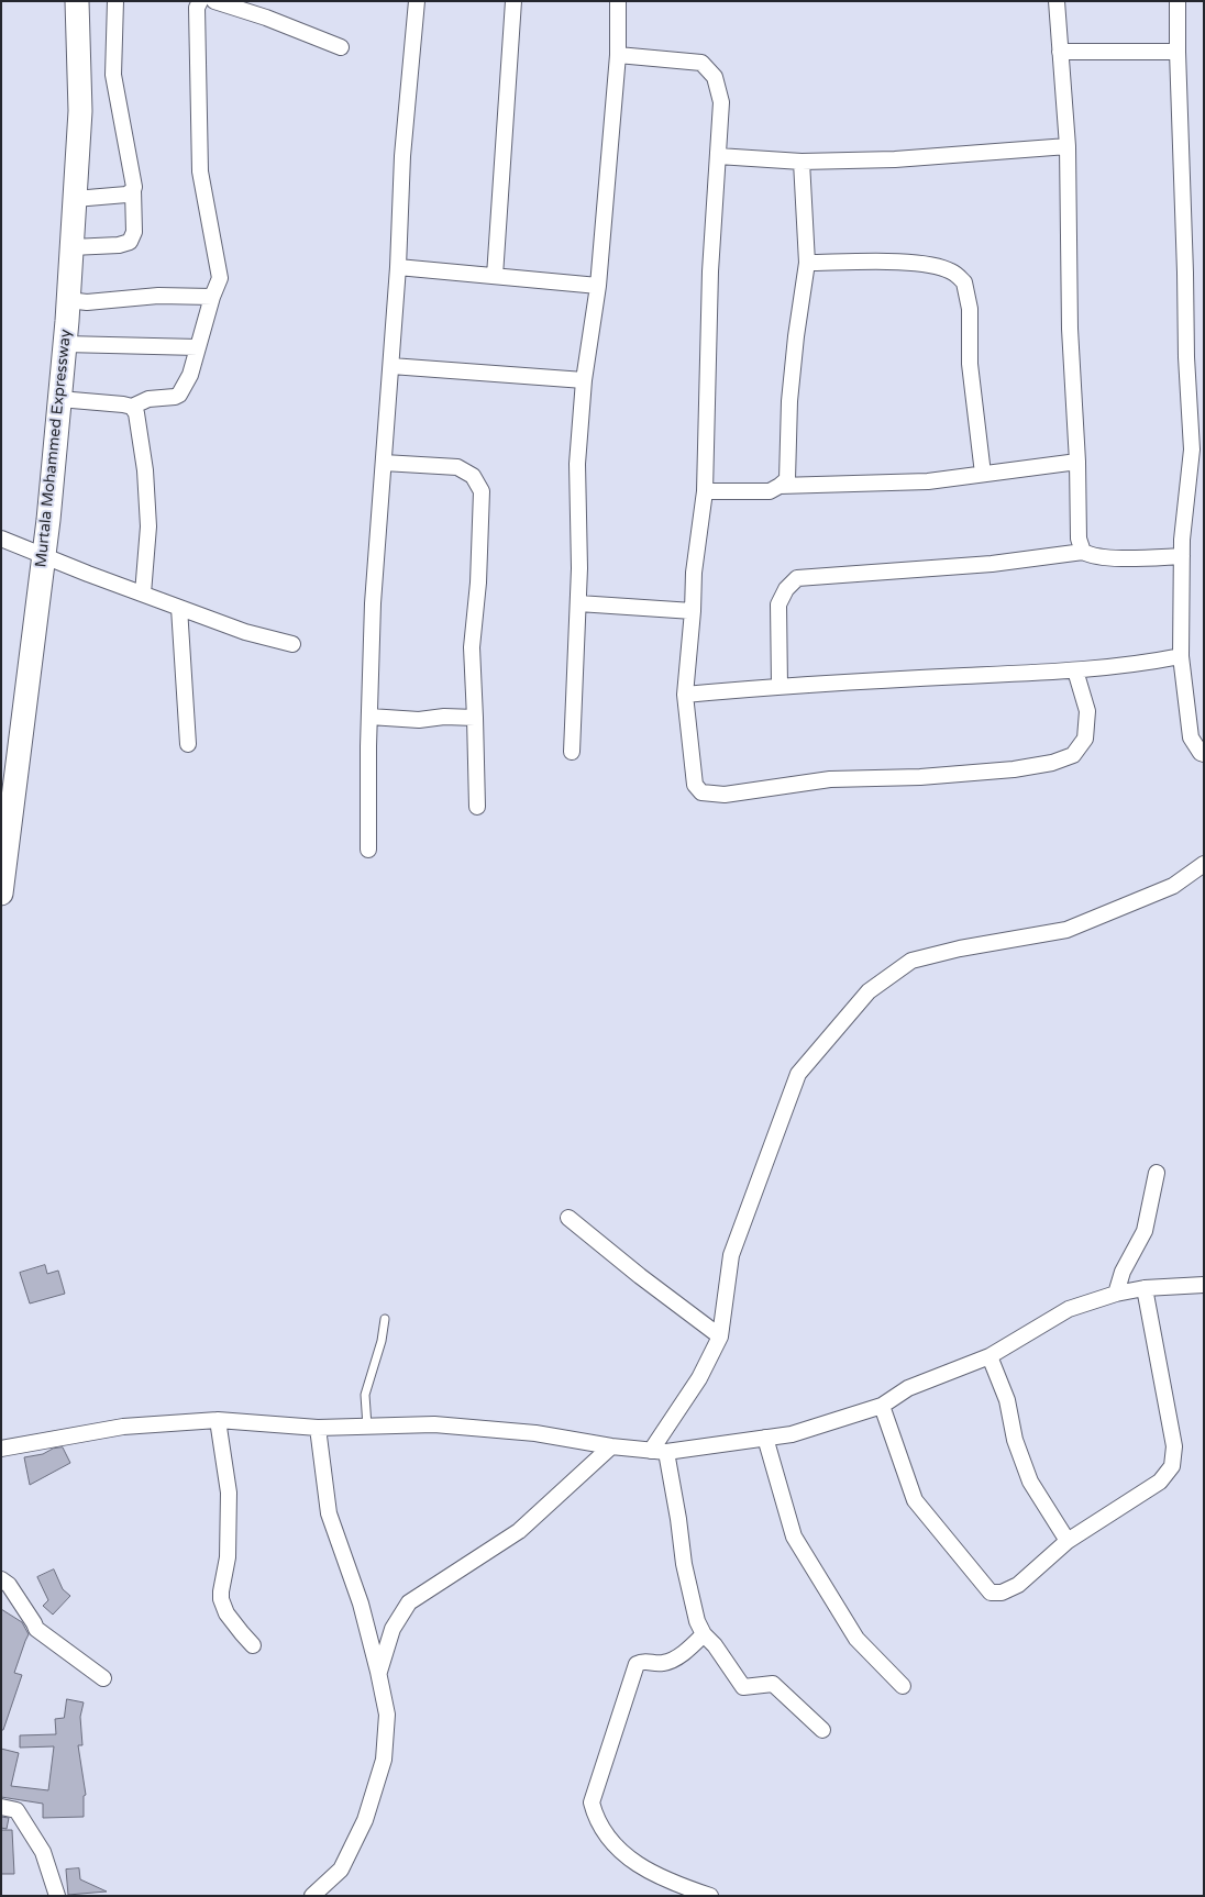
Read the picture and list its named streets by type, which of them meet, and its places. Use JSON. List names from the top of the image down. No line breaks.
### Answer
{"streets":{"main road":["Murtala Mohammed Expressway"]}}
